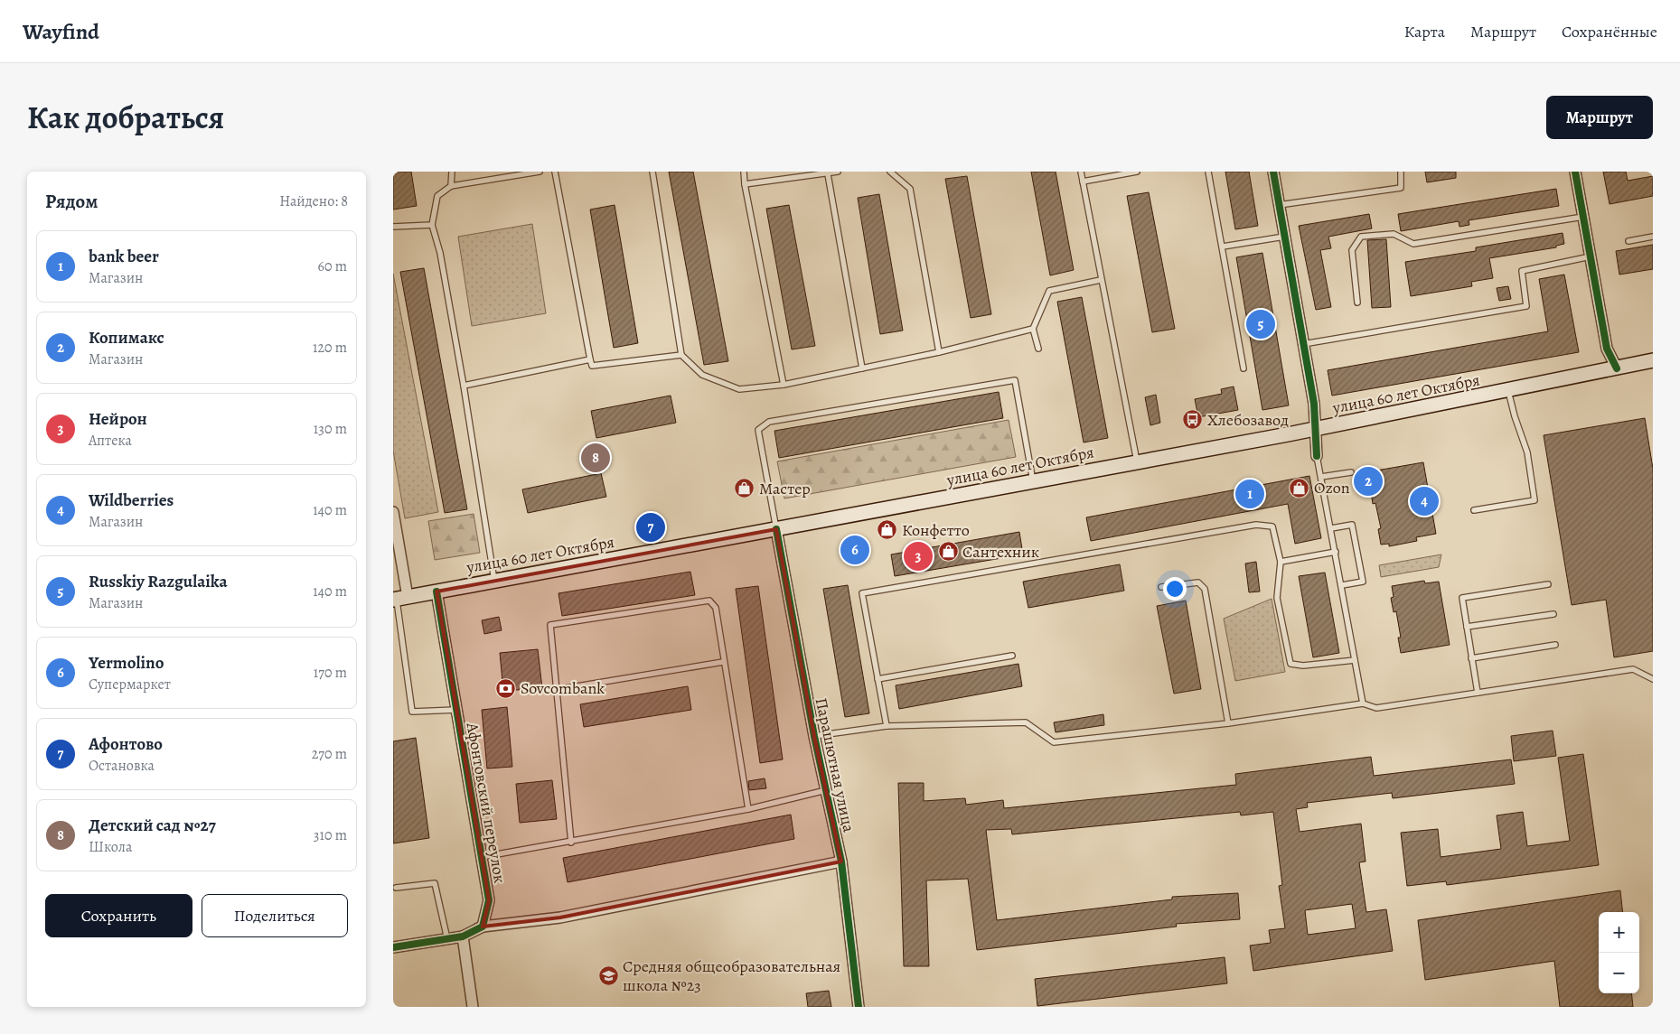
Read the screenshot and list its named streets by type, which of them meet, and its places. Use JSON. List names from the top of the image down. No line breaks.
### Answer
{"streets":{"main road":["улица 60 лет Октября"],"street":["Парашютная улица","Афонтовский переулок"]},"crossings":[["улица 60 лет Октября","Парашютная улица"],["улица 60 лет Октября","Афонтовский переулок"]],"places":{"bus stop":["Хлебозавод"],"shop":["Ozon","Мастер","Конфетто","Сантехник"],"bank":["Sovcombank"],"school or university":["Средняя общеобразовательная школа №23"]},"page":{"header":"Wayfind","nav":["Карта","Маршрут","Сохранённые"],"title":"Как добраться","buttons":["Маршрут",["Сохранить","Поделиться"]],"heading":["Рядом","Найдено: 8"],"list":[{"mark":"1","name":"bank beer","note":"Магазин","value":"60 m"},{"mark":"2","name":"Копимакс","note":"Магазин","value":"120 m"},{"mark":"3","name":"Нейрон","note":"Аптека","value":"130 m"},{"mark":"4","name":"Wildberries","note":"Магазин","value":"140 m"},{"mark":"5","name":"Russkiy Razgulaika","note":"Магазин","value":"140 m"},{"mark":"6","name":"Yermolino","note":"Супермаркет","value":"170 m"},{"mark":"7","name":"Афонтово","note":"Остановка","value":"270 m"},{"mark":"8","name":"Детский сад №27","note":"Школа","value":"310 m"}],"pins":["5","8","2","1","4","7","6","3"],"map_buttons":["+","−"]}}
